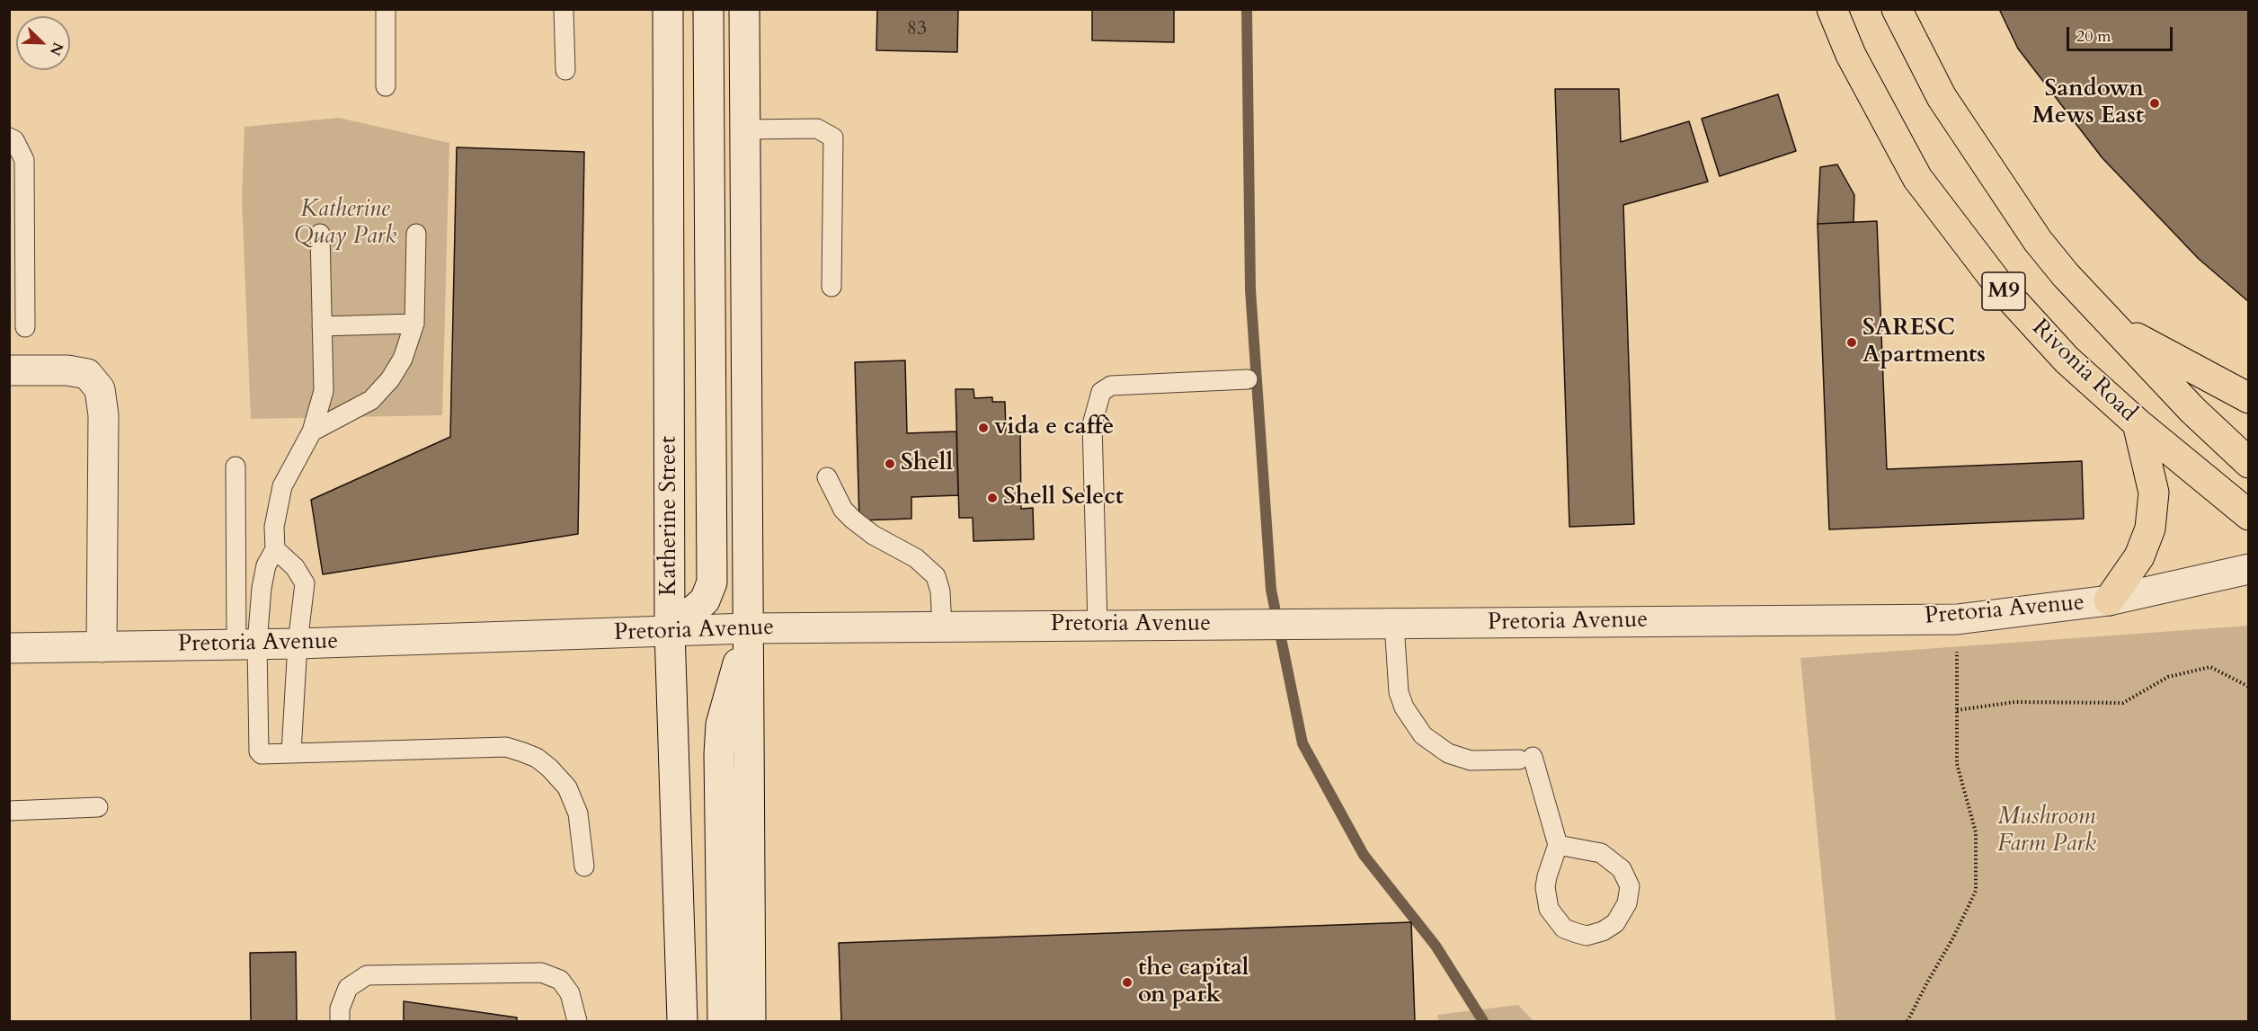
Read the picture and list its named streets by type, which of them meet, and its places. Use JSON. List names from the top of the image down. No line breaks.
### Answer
{"streets":{"main road":["M9","Rivonia Road","Katherine Street","Pretoria Avenue"]},"crossings":[["Katherine Street","Pretoria Avenue"]],"parks":["Katherine Quay Park","Mushroom Farm Park"],"places":["Sandown Mews East","SARESC Apartments","vida e caffè","Shell","Shell Select","the capital on park"],"house_numbers":["83"],"scale_bar":"20 m","north":"bottom right"}
